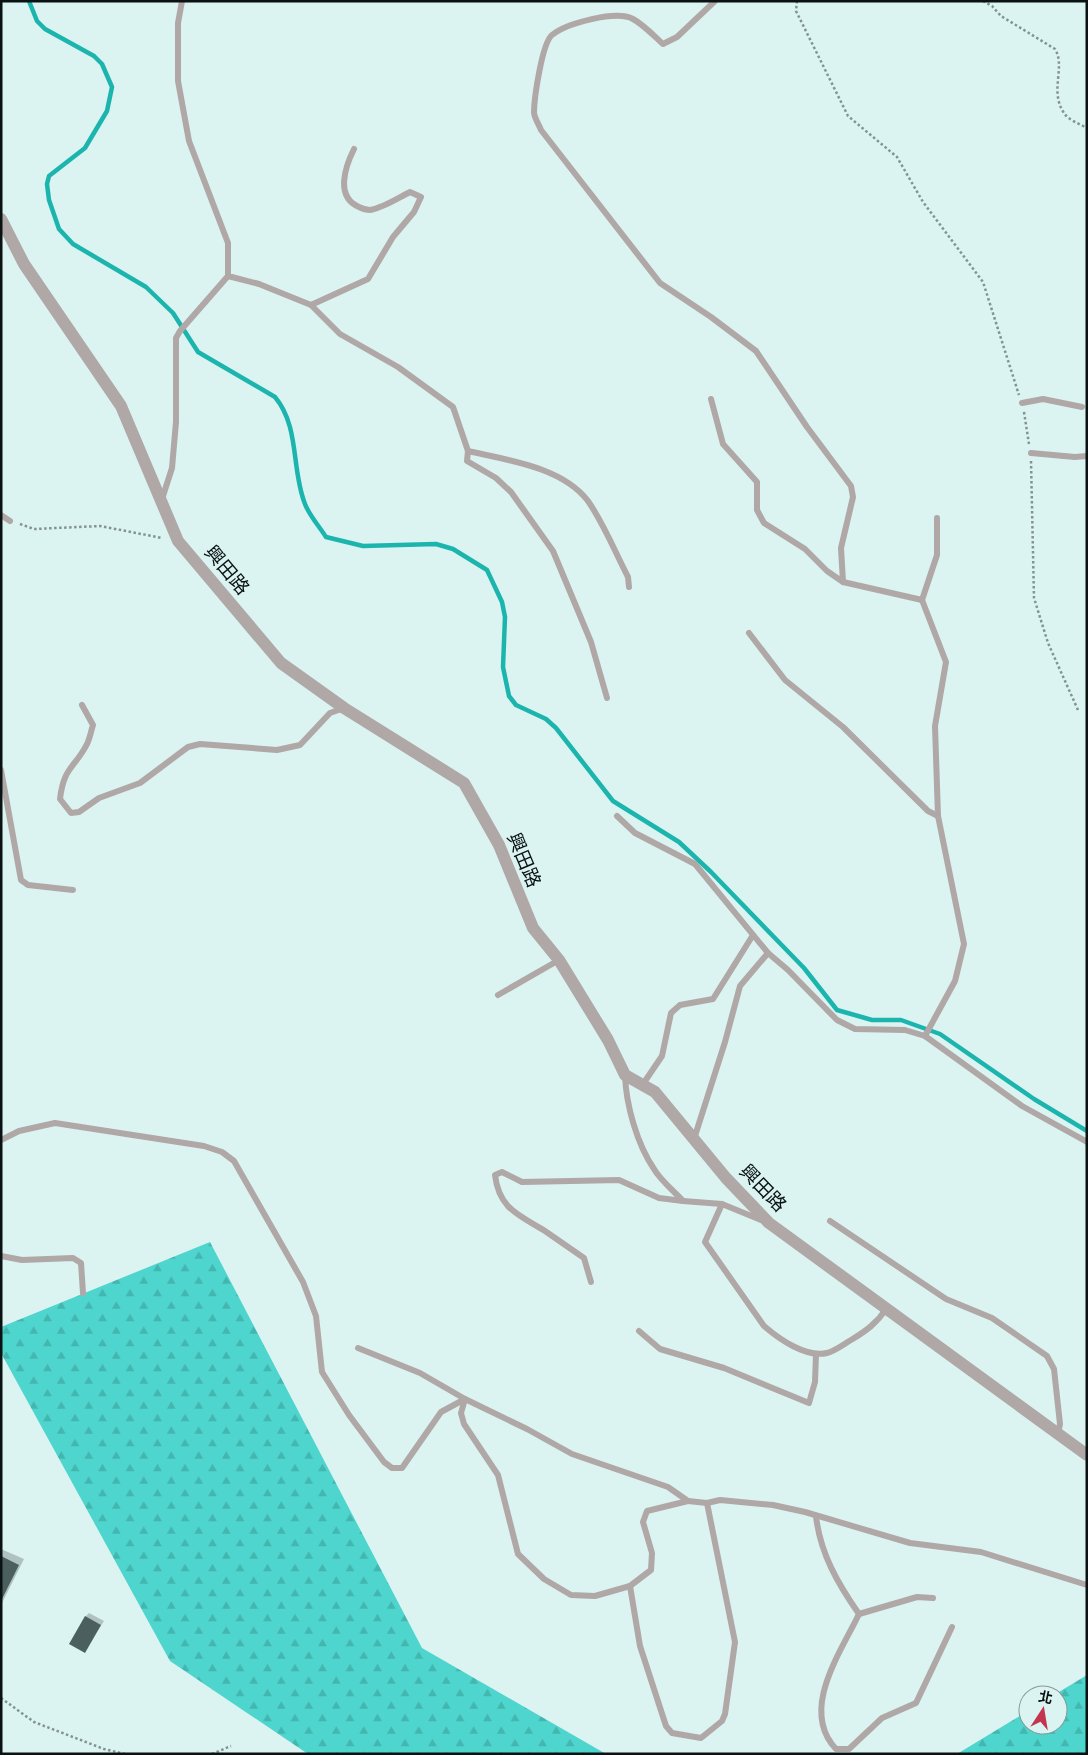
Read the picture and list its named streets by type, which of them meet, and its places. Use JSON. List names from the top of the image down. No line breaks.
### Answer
{"streets":{"street":["興田路"]},"north":"top"}
